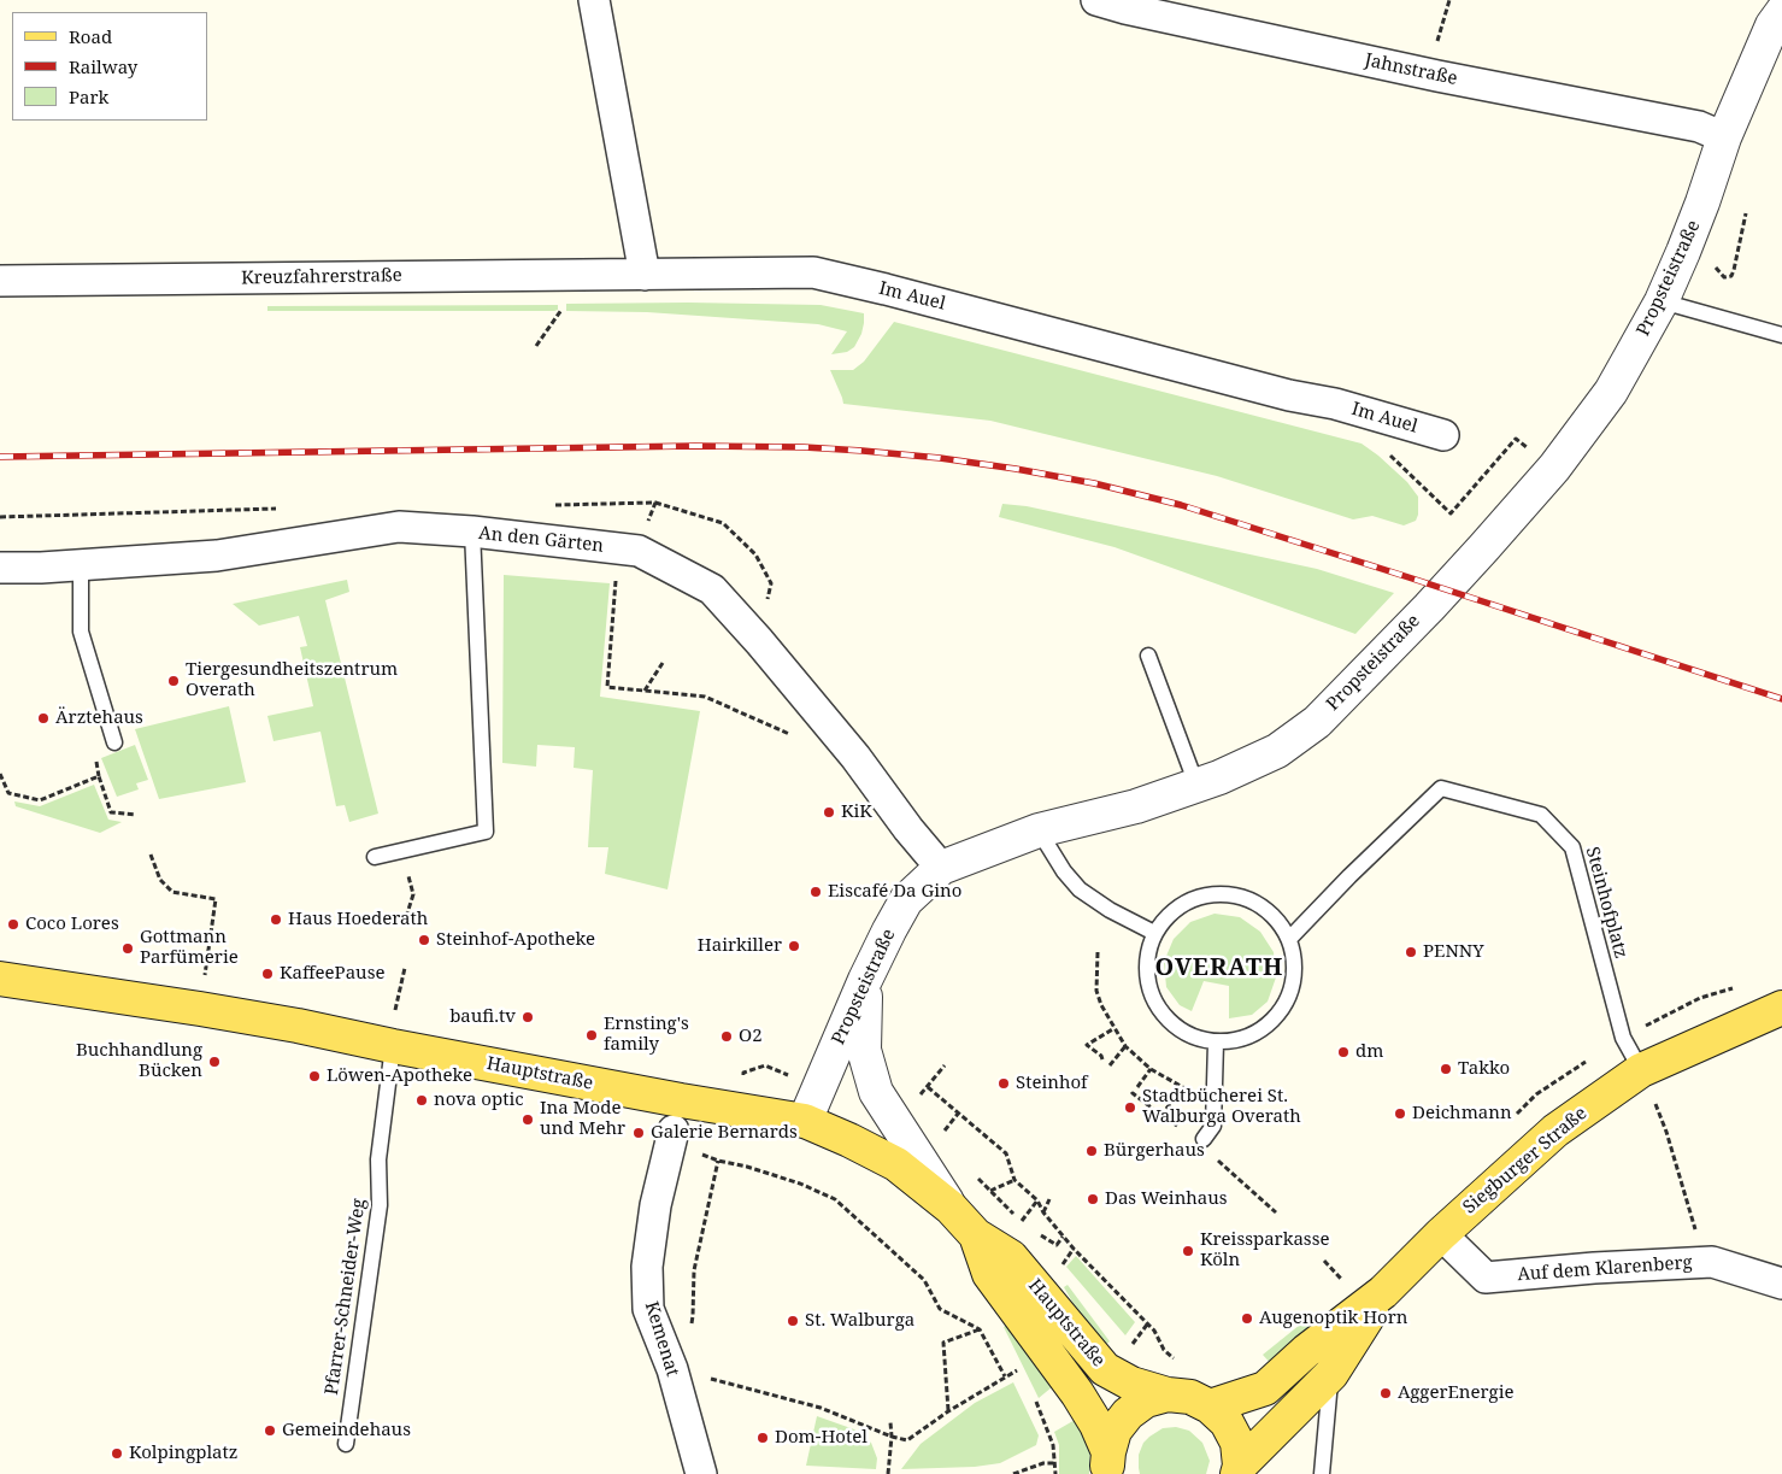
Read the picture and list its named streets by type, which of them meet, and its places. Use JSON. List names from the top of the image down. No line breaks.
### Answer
{"streets":{"main road":["Hauptstraße","Siegburger Straße"],"street":["Jahnstraße","Kreuzfahrerstraße","Propsteistraße","Im Auel","An den Gärten","Auf dem Klarenberg","Kemenat"],"lane":["Steinhofplatz","Pfarrer-Schneider-Weg"]},"crossings":[["Jahnstraße","Propsteistraße"],["Kreuzfahrerstraße","Im Auel"],["Propsteistraße","An den Gärten"],["Propsteistraße","Hauptstraße"],["Steinhofplatz","Siegburger Straße"],["Hauptstraße","Siegburger Straße"],["Hauptstraße","Pfarrer-Schneider-Weg"],["Siegburger Straße","Auf dem Klarenberg"]],"districts":["OVERATH"],"places":["Tiergesundheitszentrum Overath","Ärztehaus","KiK","Eiscafé Da Gino","Haus Hoederath","Coco Lores","Steinhof-Apotheke","Hairkiller","Gottmann Parfümerie","PENNY","KaffeePause","baufi.tv","Ernsting's family","O2","dm","Buchhandlung Bücken","Takko","Löwen-Apotheke","Steinhof","nova optic","Stadtbücherei St. Walburga Overath","Deichmann","Ina Mode und Mehr","Galerie Bernards","Bürgerhaus","Das Weinhaus","Kreissparkasse Köln","Augenoptik Horn","St. Walburga","AggerEnergie","Gemeindehaus","Dom-Hotel","Kolpingplatz"],"legend":["Road","Railway","Park"]}
